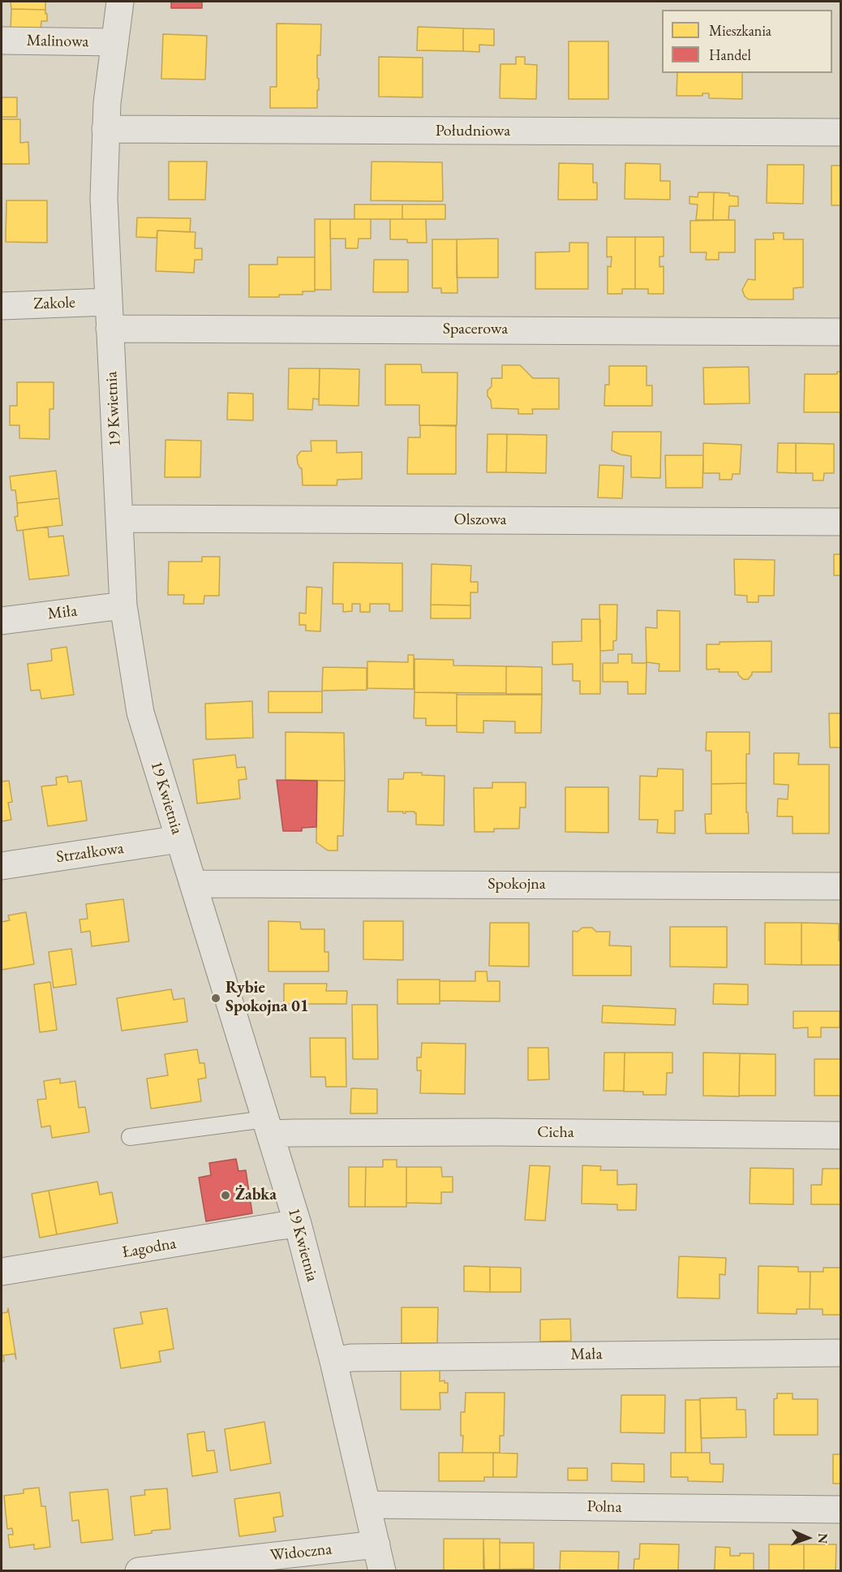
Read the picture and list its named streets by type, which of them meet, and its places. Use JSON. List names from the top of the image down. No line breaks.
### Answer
{"streets":{"street":["Malinowa","Południowa","Zakole","Spacerowa","19 Kwietnia","Olszowa","Miła","Strzałkowa","Spokojna","Cicha","Łagodna","Mała","Polna","Widoczna"]},"crossings":[["Malinowa","19 Kwietnia"],["Południowa","19 Kwietnia"],["Zakole","19 Kwietnia"],["Spacerowa","19 Kwietnia"],["19 Kwietnia","Olszowa"],["19 Kwietnia","Miła"],["19 Kwietnia","Strzałkowa"],["19 Kwietnia","Spokojna"],["19 Kwietnia","Cicha"],["19 Kwietnia","Łagodna"],["19 Kwietnia","Mała"],["19 Kwietnia","Polna"],["19 Kwietnia","Widoczna"]],"places":["Rybie Spokojna 01","Żabka"],"legend":["Mieszkania","Handel"],"north":"right"}
